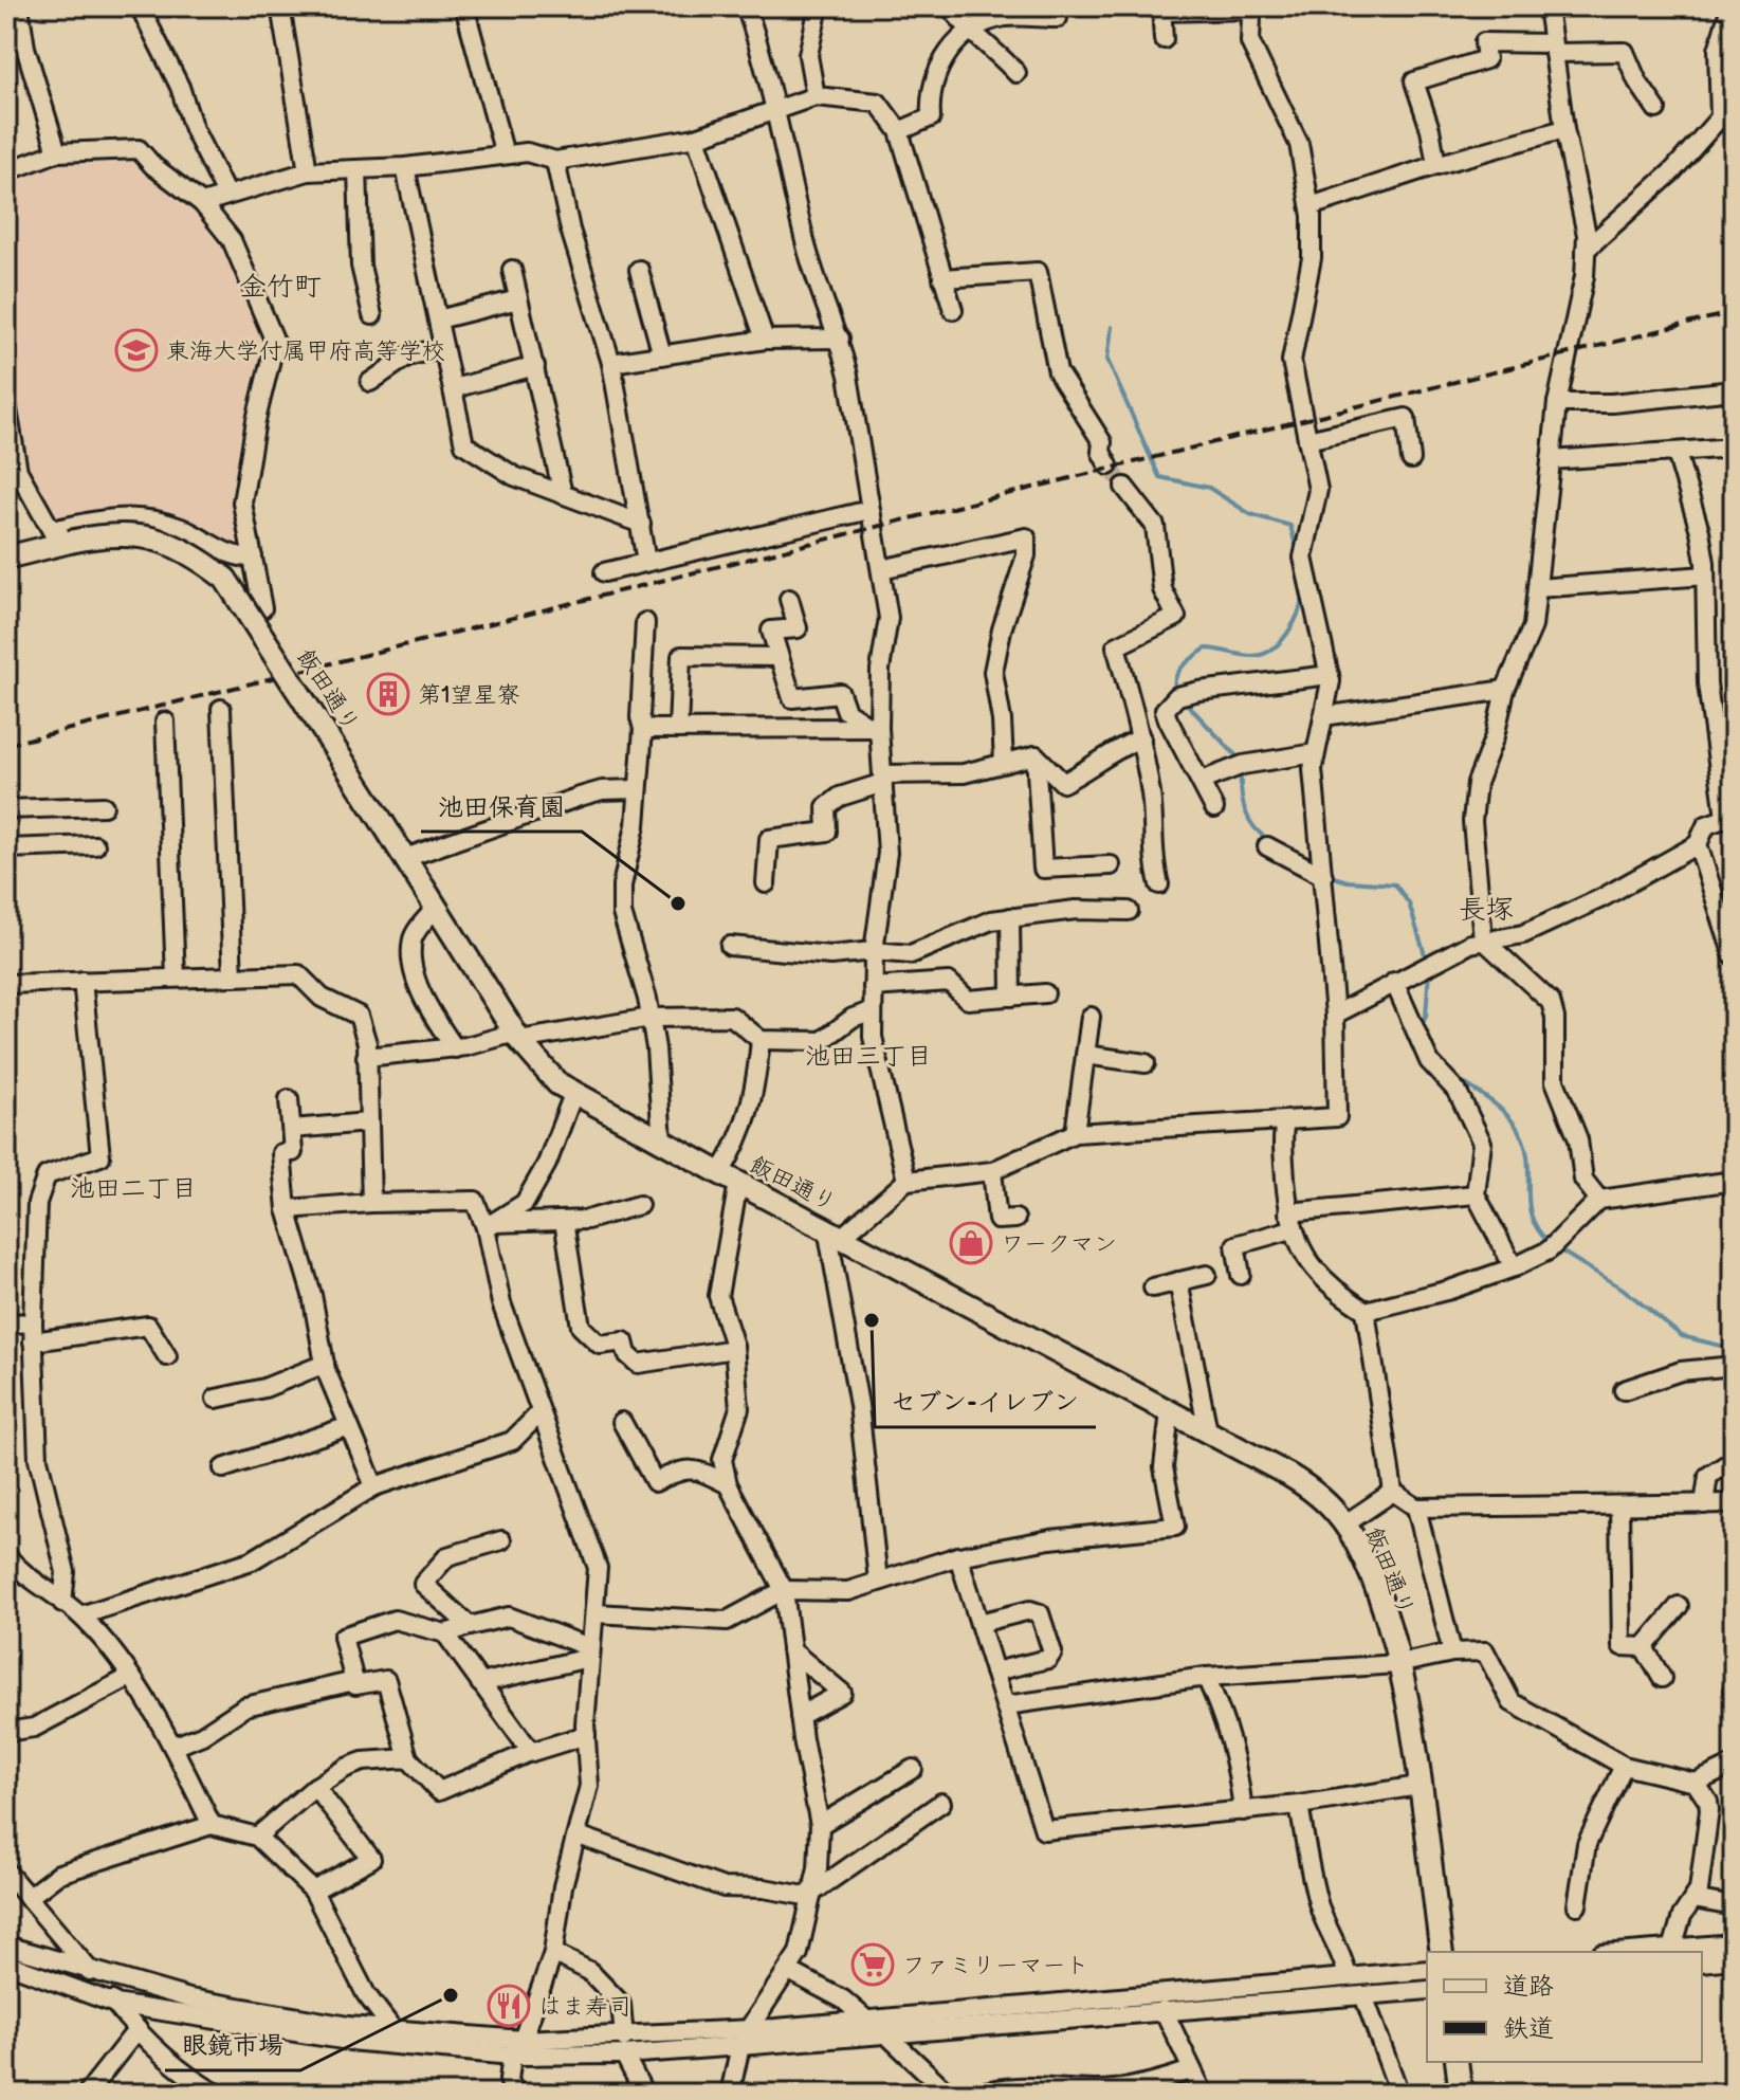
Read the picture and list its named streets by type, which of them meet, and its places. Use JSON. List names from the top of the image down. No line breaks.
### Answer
{"streets":{"main road":["飯田通り"]},"districts":["金竹町","長塚","池田三丁目","池田二丁目"],"places":{"school or university":["東海大学付属甲府高等学校"],"building":["第1望星寮"],"other":["池田保育園","セブン-イレブン","眼鏡市場"],"shop":["ワークマン"],"supermarket":["ファミリーマート"],"restaurant":["はま寿司"]},"legend":["道路","鉄道"]}
